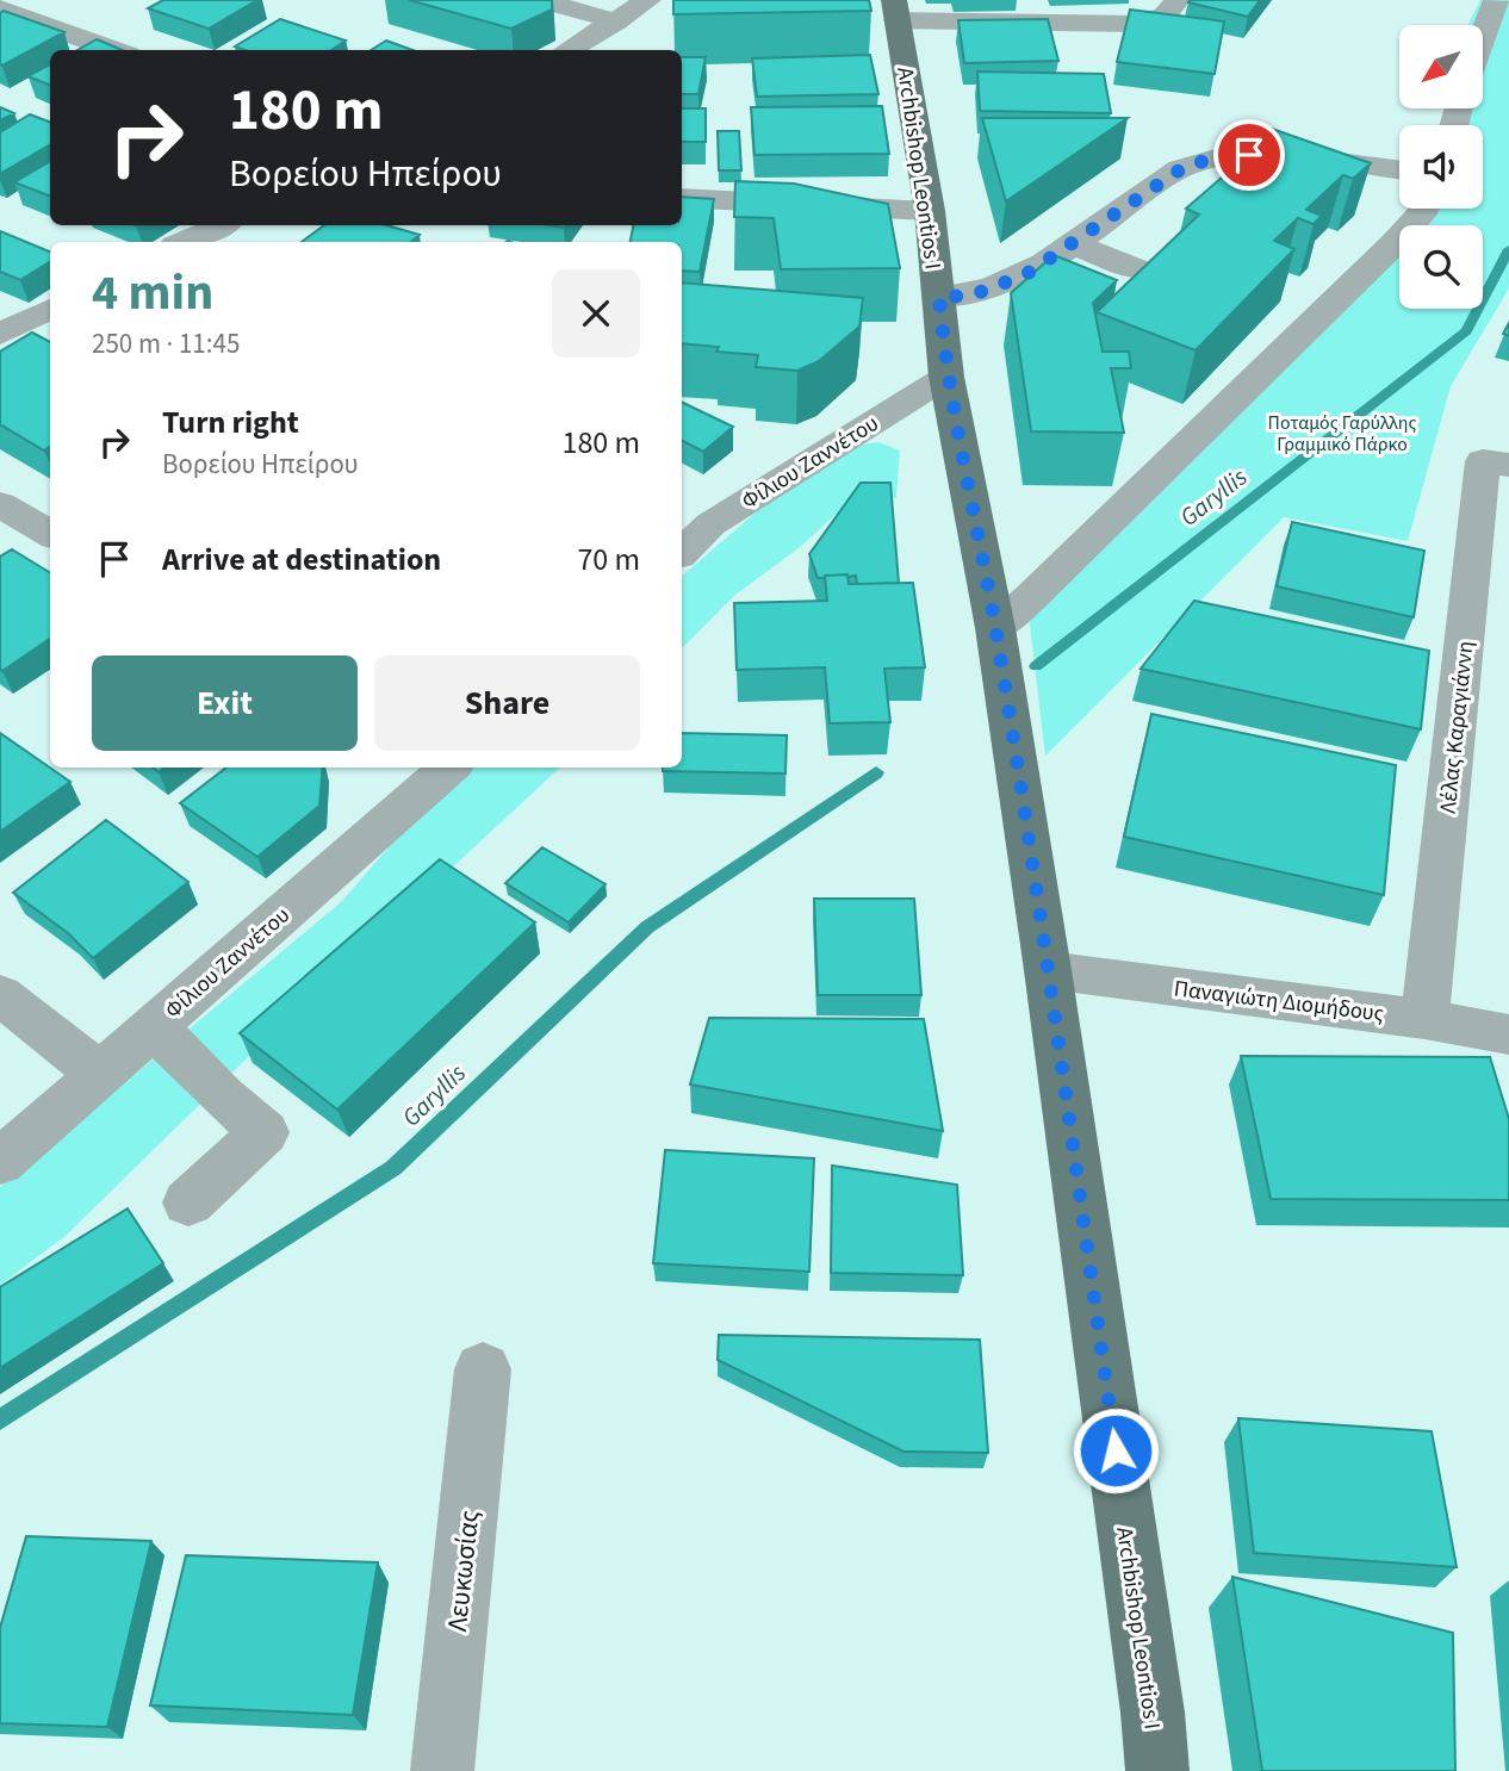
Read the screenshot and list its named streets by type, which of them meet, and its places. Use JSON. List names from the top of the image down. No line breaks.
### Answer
{"streets":{"main road":["Archbishop Leontios I"],"street":["Φίλιου Ζαννέτου","Λέλας Καραγιάννη","Παναγιώτη Διομήδους","Λευκωσίας"]},"crossings":[["Archbishop Leontios I","Φίλιου Ζαννέτου"],["Archbishop Leontios I","Παναγιώτη Διομήδους"],["Λέλας Καραγιάννη","Παναγιώτη Διομήδους"]],"water":["Garyllis"],"parks":["Ποταμός Γαρύλλης Γραμμικό Πάρκο"],"north":"bottom left","page":{"turn":["180 m","Βορείου Ηπείρου"],"heading":["4 min","250 m · 11:45"],"list":[{"name":"Turn right","note":"Βορείου Ηπείρου","value":"180 m"},{"name":"Arrive at destination","value":"70 m"}],"buttons":["Exit","Share"]}}
